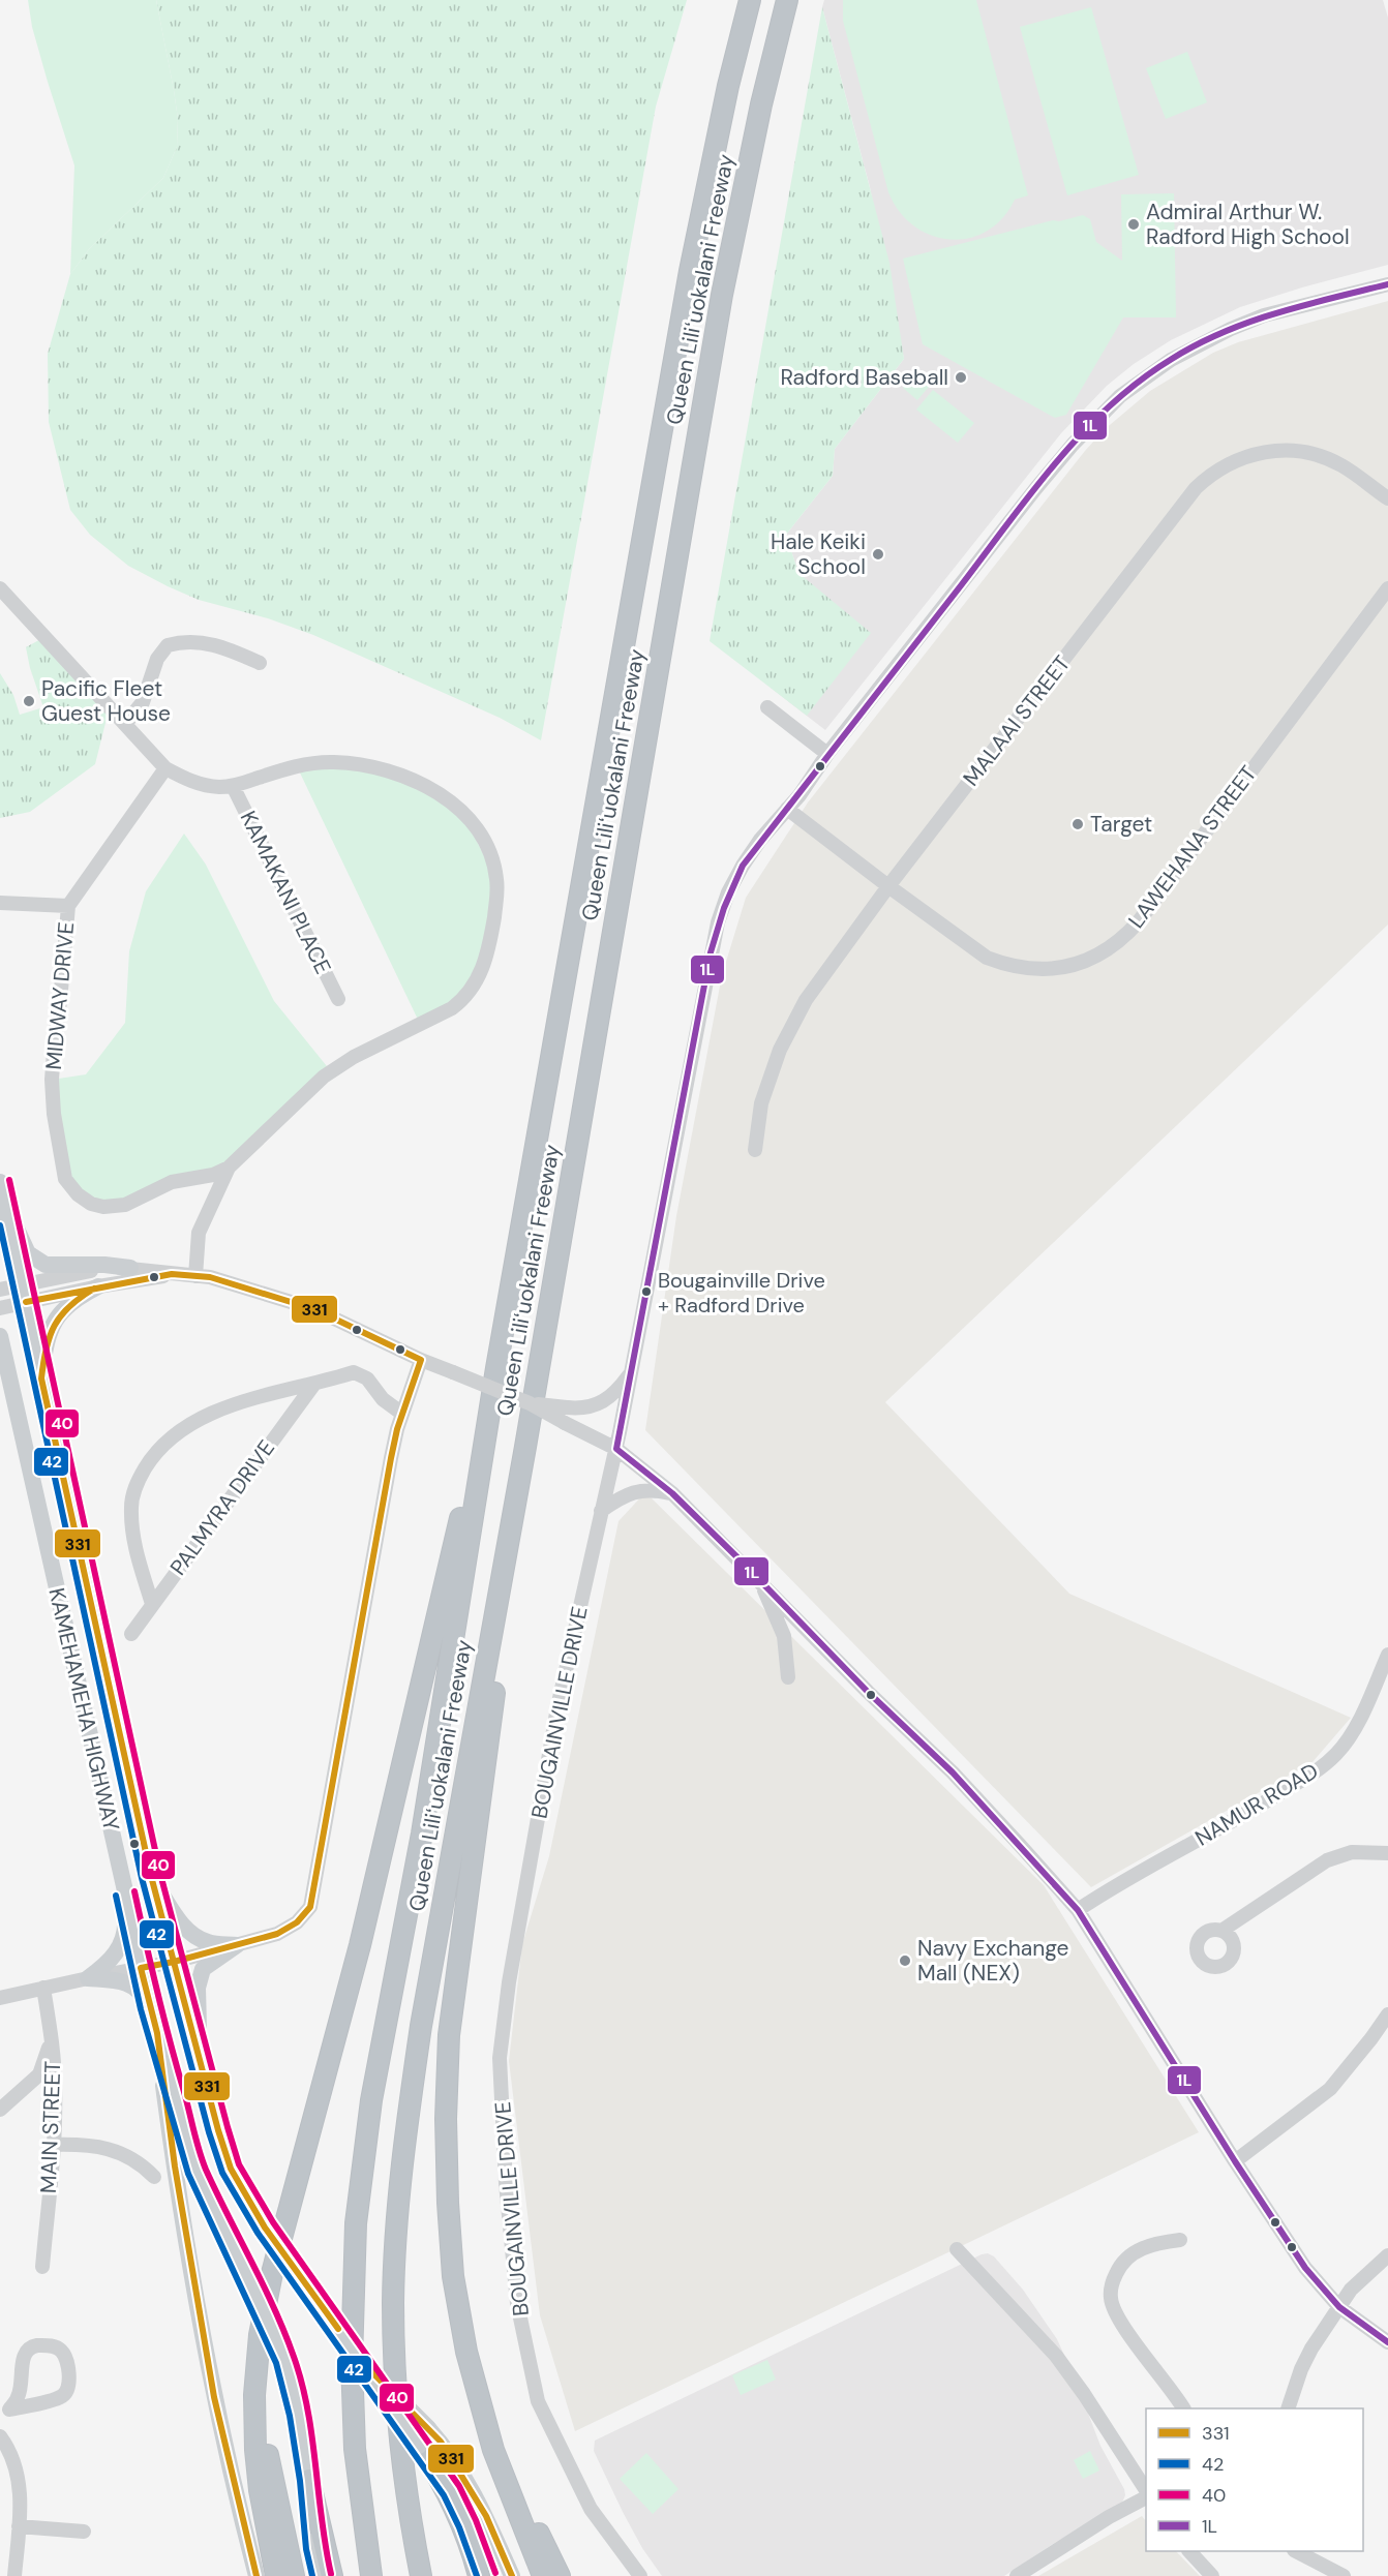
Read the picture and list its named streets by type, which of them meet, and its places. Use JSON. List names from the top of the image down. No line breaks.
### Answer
{"streets":{"highway":["Queen Liliʻuokalani Freeway"],"main road":["KAMEHAMEHA HIGHWAY"],"street":["MALAAI STREET","LAWEHANA STREET","KAMAKANI PLACE","MIDWAY DRIVE","PALMYRA DRIVE","BOUGAINVILLE DRIVE","NAMUR ROAD","MAIN STREET"]},"crossings":[["MALAAI STREET","LAWEHANA STREET"],["LAWEHANA STREET","BOUGAINVILLE DRIVE"]],"places":["Admiral Arthur W. Radford High School","Radford Baseball","Hale Keiki School","Pacific Fleet Guest House","Target","Bougainville Drive + Radford Drive","Navy Exchange Mall (NEX)"],"lines":["transit line 1L","transit line 40","transit line 42","transit line 331"],"legend":["331","42","40","1L"]}
